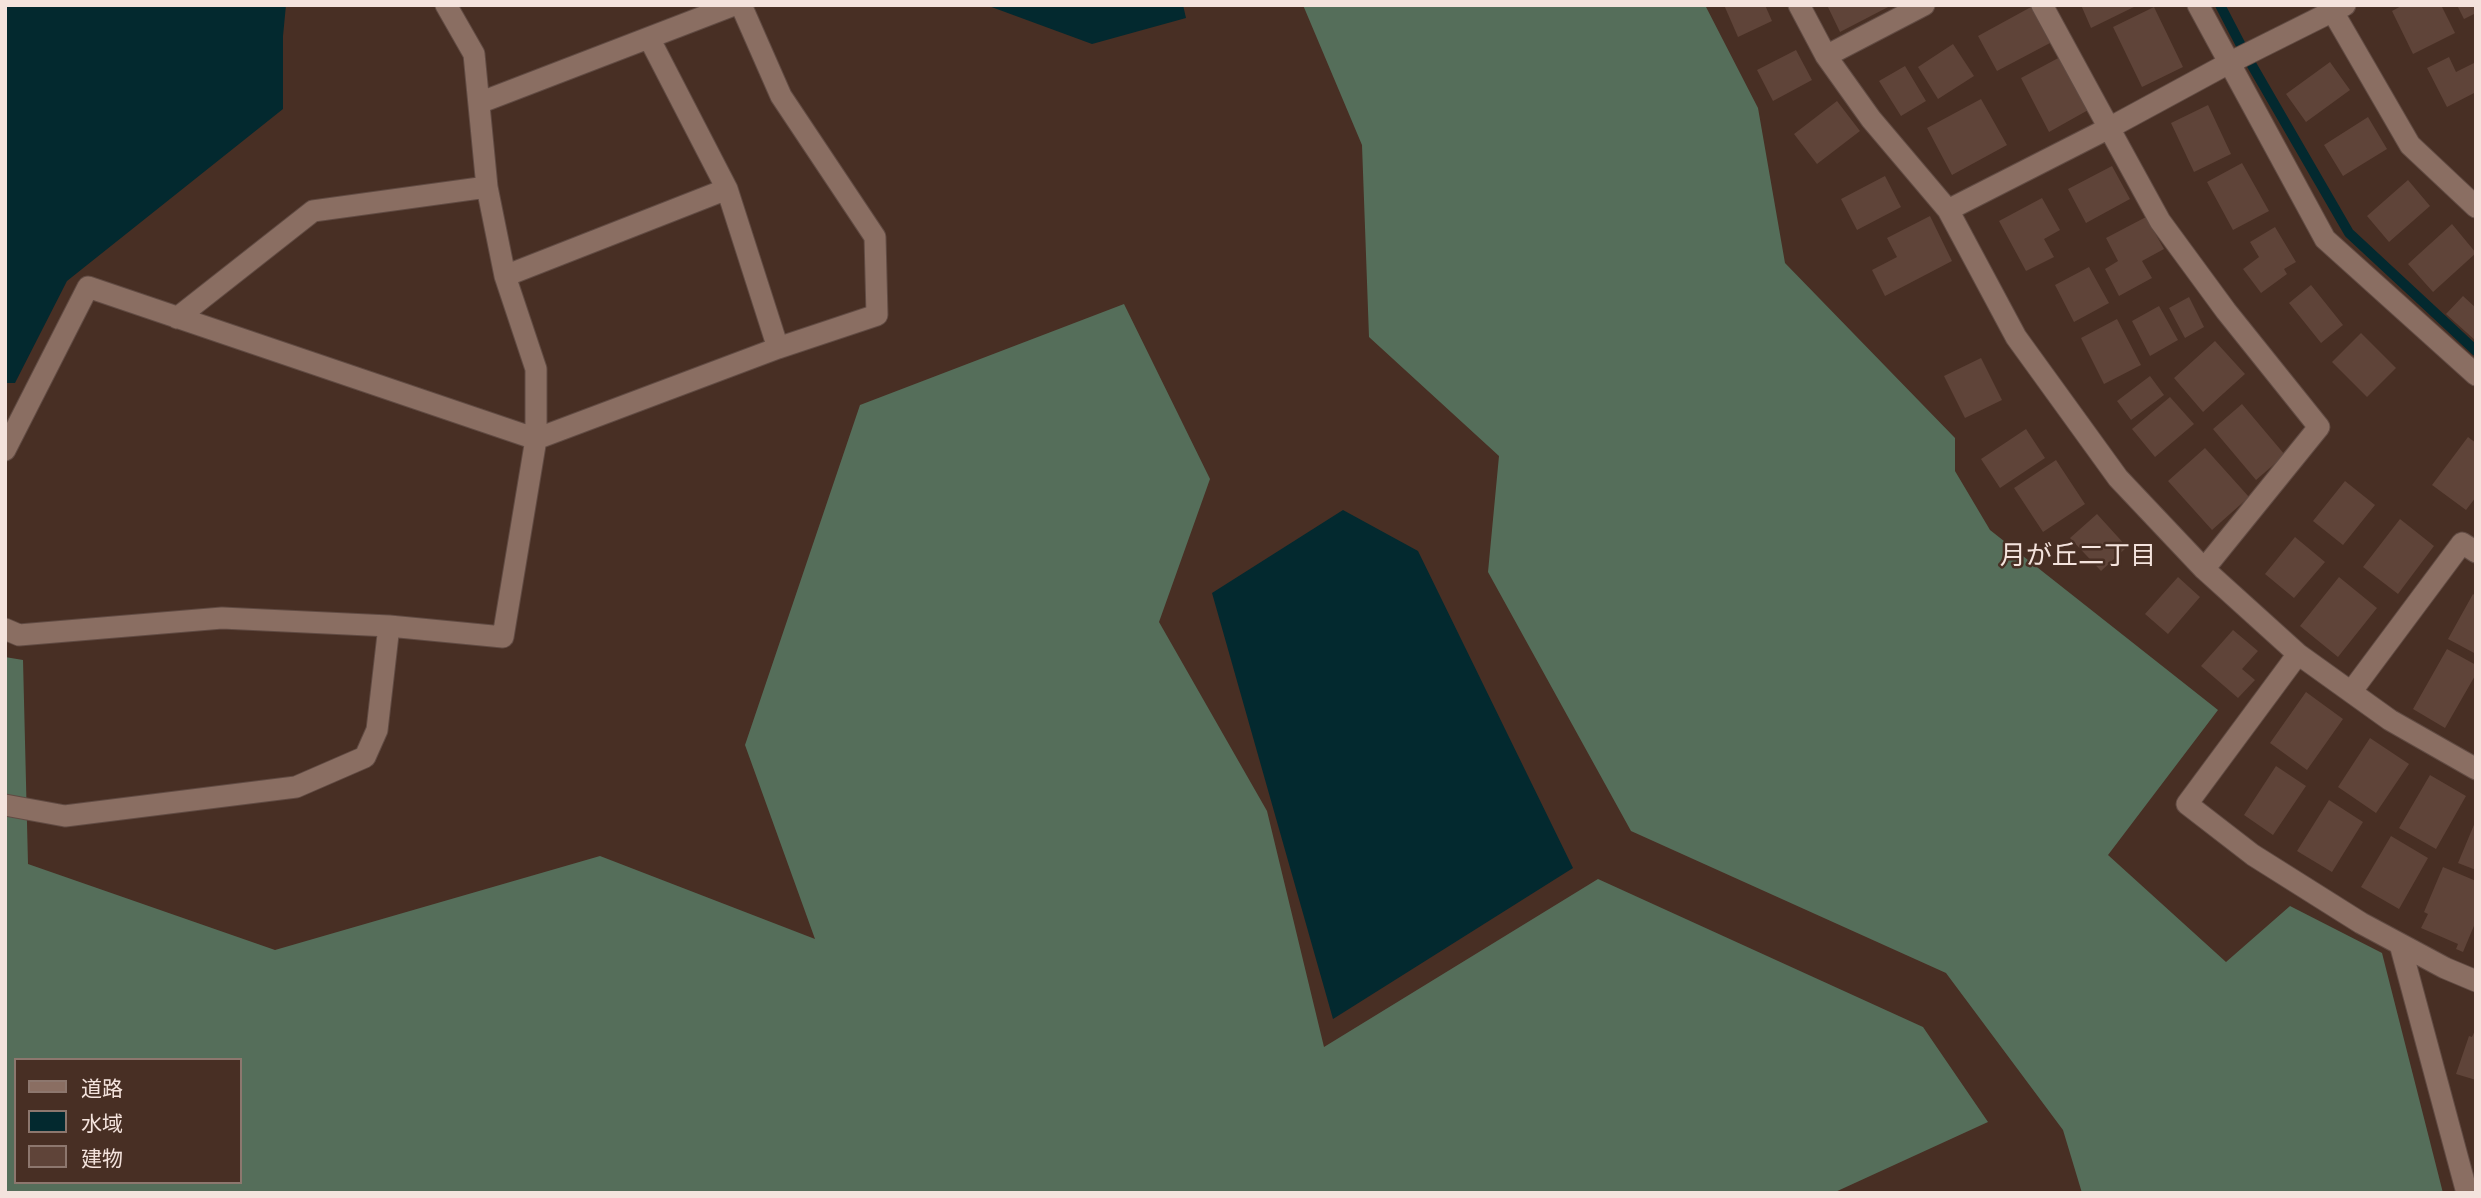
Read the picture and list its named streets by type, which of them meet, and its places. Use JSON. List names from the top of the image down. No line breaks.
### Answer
{"districts":["月が丘二丁目"],"legend":["道路","水域","建物"]}
